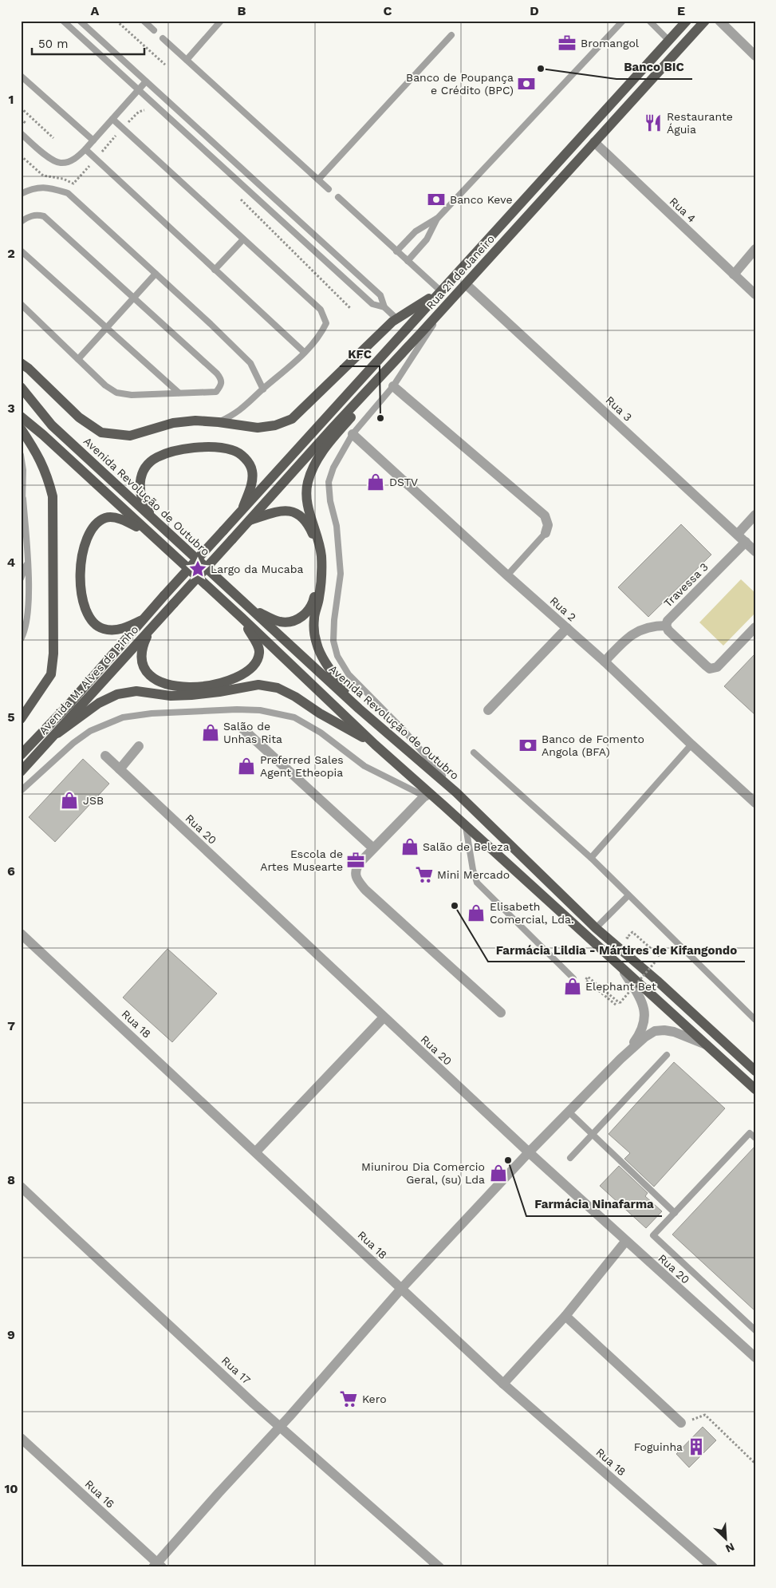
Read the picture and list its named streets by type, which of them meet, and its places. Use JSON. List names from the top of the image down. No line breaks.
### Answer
{"streets":{"main road":["Rua 21 de Janeiro","Avenida Revolução de Outubro","Avenida M. Alves de Pinho"],"street":["Rua 4","Rua 3","Travessa 3","Rua 2","Rua 20","Rua 18","Rua 17","Rua 16"]},"crossings":[["Rua 4","Rua 21 de Janeiro"],["Rua 21 de Janeiro","Rua 3"],["Rua 21 de Janeiro","Avenida M. Alves de Pinho"],["Rua 3","Travessa 3"]],"places":{"office":["Bromangol","Escola de Artes Musearte"],"other":["Banco BIC","KFC","Farmácia Lildia - Mártires de Kifangondo","Farmácia Ninafarma"],"bank":["Banco de Poupança e Crédito (BPC)","Banco Keve","Banco de Fomento Angola (BFA)"],"restaurant":["Restaurante Águia"],"shop":["DSTV","Salão de Unhas Rita","Preferred Sales Agent Etheopia","JSB","Salão de Beleza","Elisabeth Comercial, Lda.","Elephant Bet","Miunirou Dia Comercio Geral, (su) Lda"],"place":["Largo da Mucaba"],"supermarket":["Mini Mercado","Kero"],"building":["Foguinha"]},"scale_bar":"50 m","north":"bottom right","grid":{"columns":["A","B","C","D","E"],"rows":["1","2","3","4","5","6","7","8","9","10"]}}
